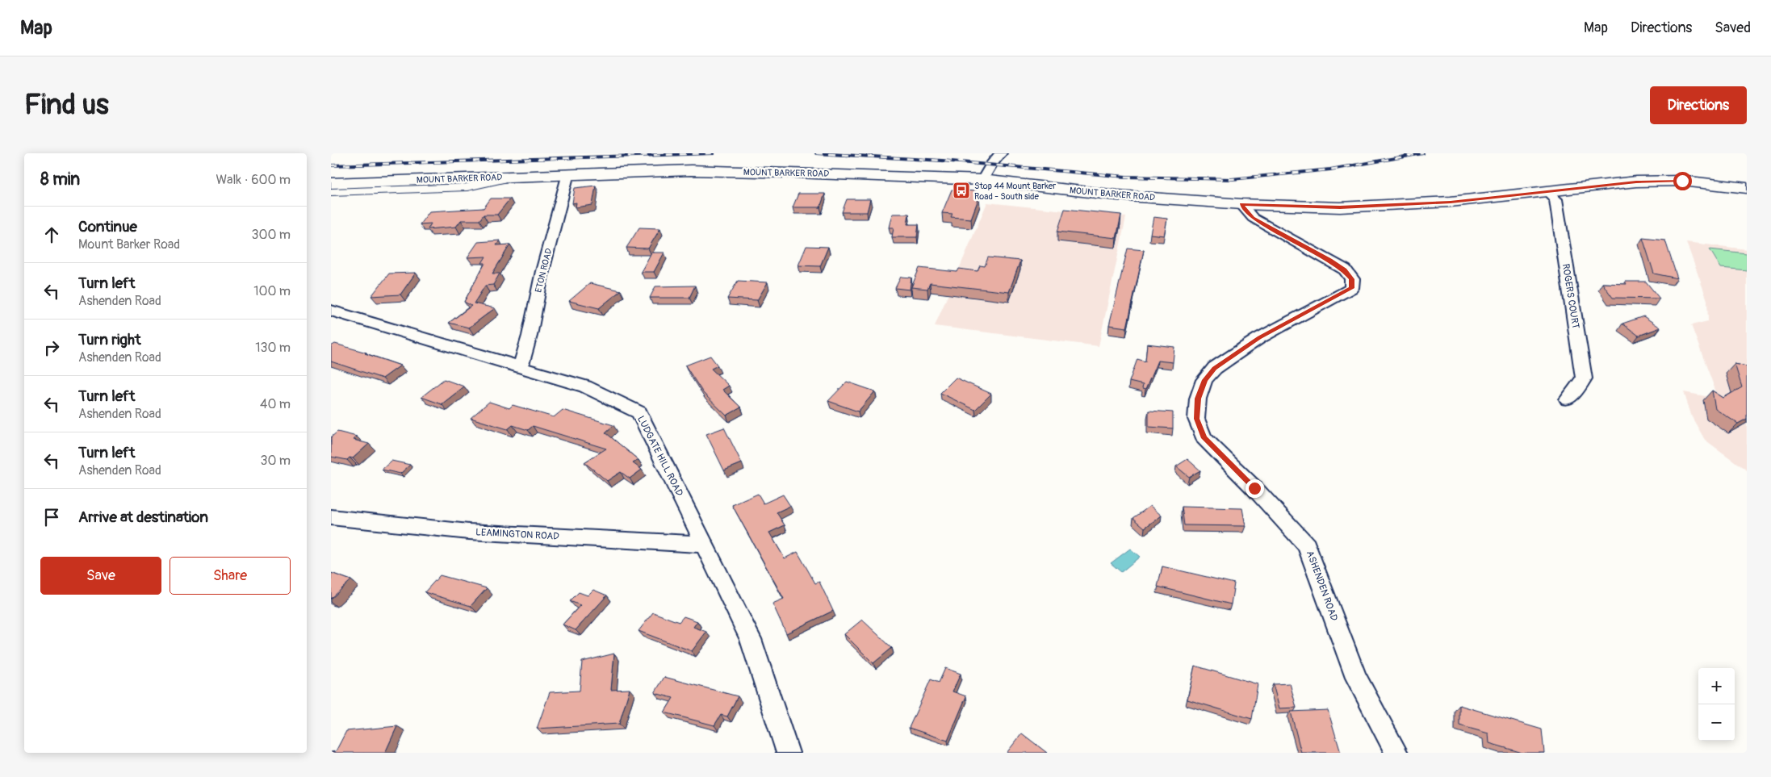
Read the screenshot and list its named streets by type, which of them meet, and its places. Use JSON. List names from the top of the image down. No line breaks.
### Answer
{"streets":{"main road":["MOUNT BARKER ROAD"],"street":["ETON ROAD","ROGERS COURT","LUDGATE HILL ROAD","LEAMINGTON ROAD","ASHENDEN ROAD"]},"crossings":[["MOUNT BARKER ROAD","ETON ROAD"],["MOUNT BARKER ROAD","ROGERS COURT"],["MOUNT BARKER ROAD","ASHENDEN ROAD"],["ETON ROAD","LUDGATE HILL ROAD"],["LUDGATE HILL ROAD","LEAMINGTON ROAD"]],"places":{"bus stop":["Stop 44 Mount Barker Road - South side"]},"page":{"header":"Map","nav":["Map","Directions","Saved"],"buttons":["Directions",["Save","Share"]],"title":"Find us","heading":["8 min","Walk · 600 m"],"list":[["Continue","Mount Barker Road","300 m"],["Turn left","Ashenden Road","100 m"],["Turn right","Ashenden Road","130 m"],["Turn left","Ashenden Road","40 m"],["Turn left","Ashenden Road","30 m"],"Arrive at destination"],"map_buttons":["+","−"]}}
